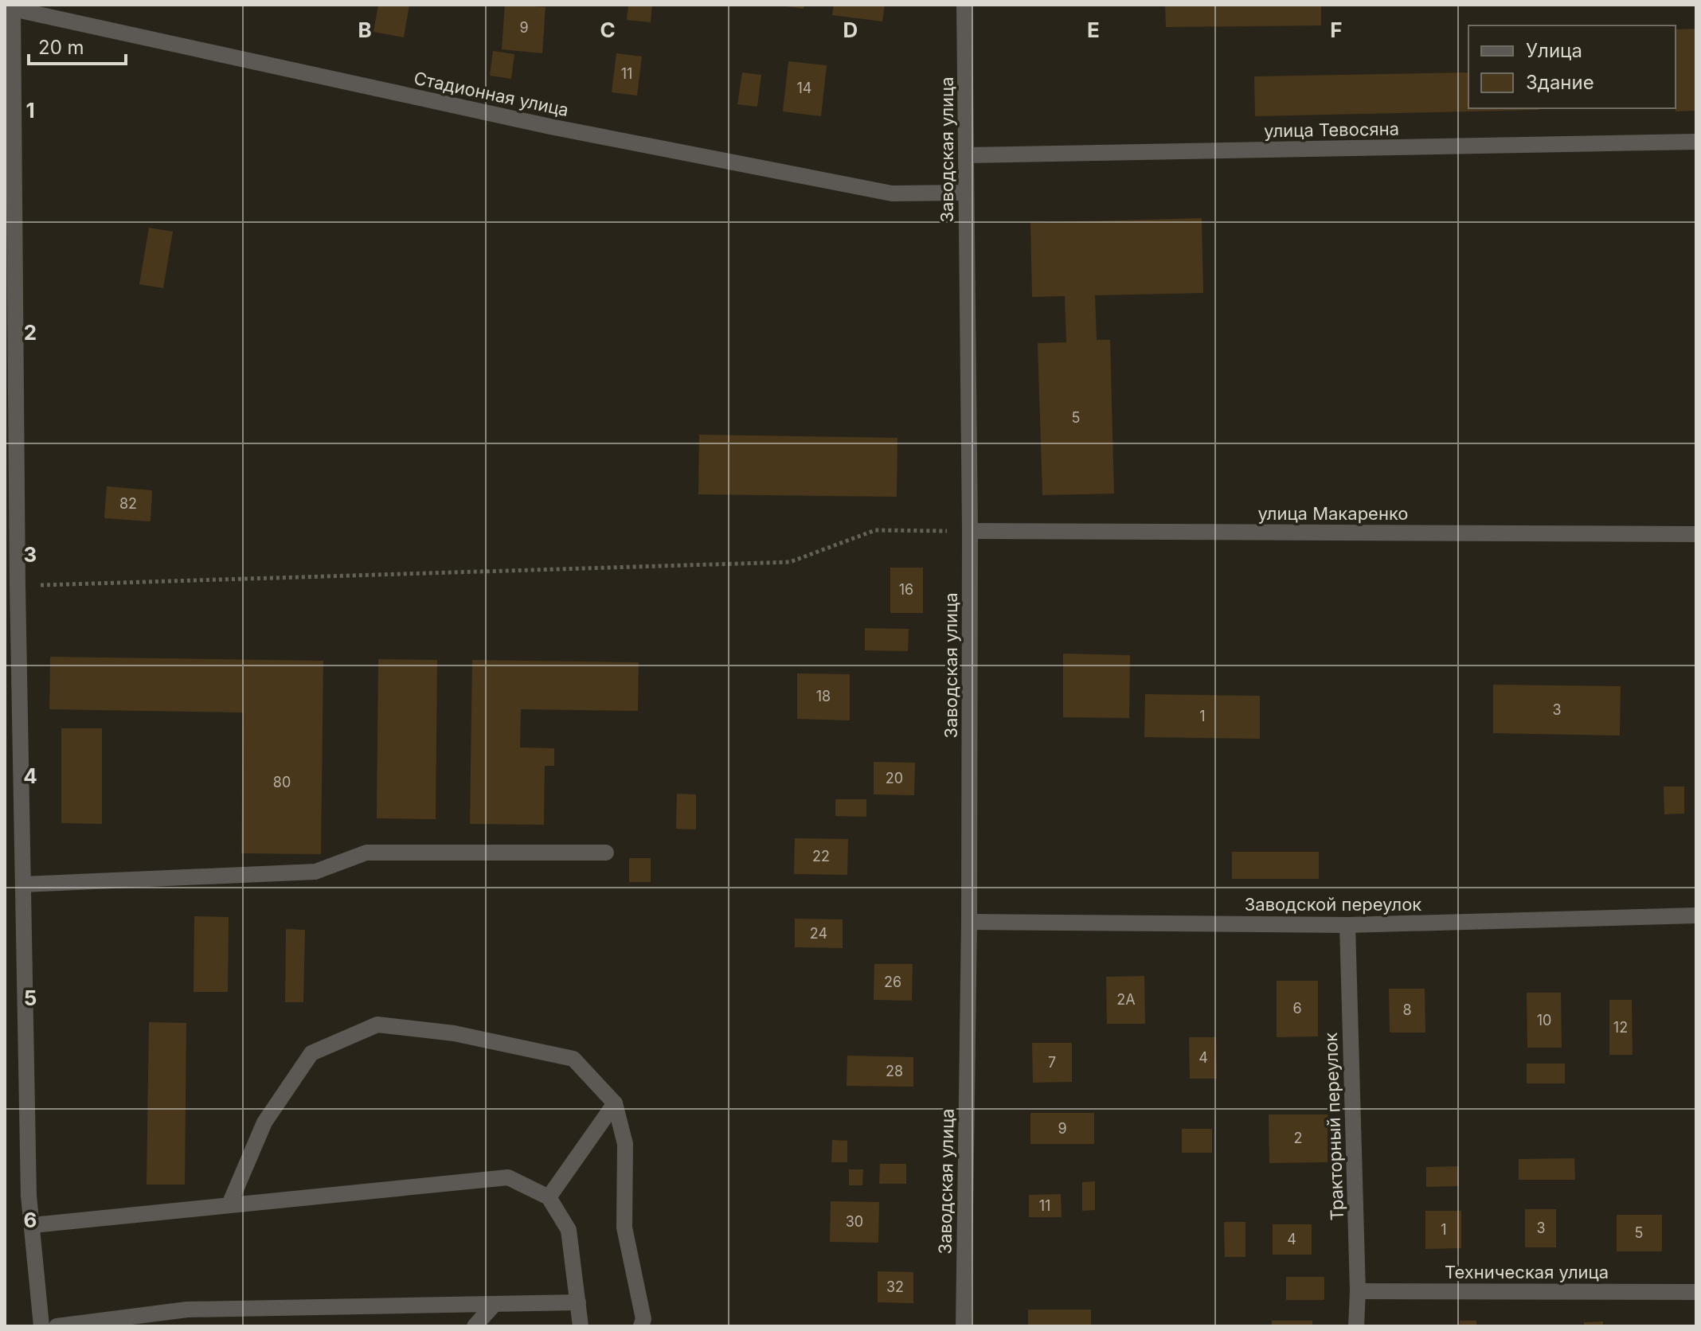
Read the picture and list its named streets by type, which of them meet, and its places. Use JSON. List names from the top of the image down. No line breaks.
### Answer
{"streets":{"street":["Стадионная улица","улица Тевосяна","Заводская улица","улица Макаренко","Заводской переулок","Тракторный переулок","Техническая улица"]},"crossings":[["Стадионная улица","Заводская улица"],["улица Тевосяна","Заводская улица"],["Заводская улица","улица Макаренко"],["Заводская улица","Заводской переулок"],["Заводской переулок","Тракторный переулок"],["Тракторный переулок","Техническая улица"]],"house_numbers":["9","11","14","5","82","16","18","3","1","20","80","22","24","26","2А","6","8","10","12","4","7","28","9","2","11","30","3","1","5","4","32"],"legend":["Улица","Здание"],"scale_bar":"20 m","grid":{"columns":["B","C","D","E","F"],"rows":["1","2","3","4","5","6"]}}
